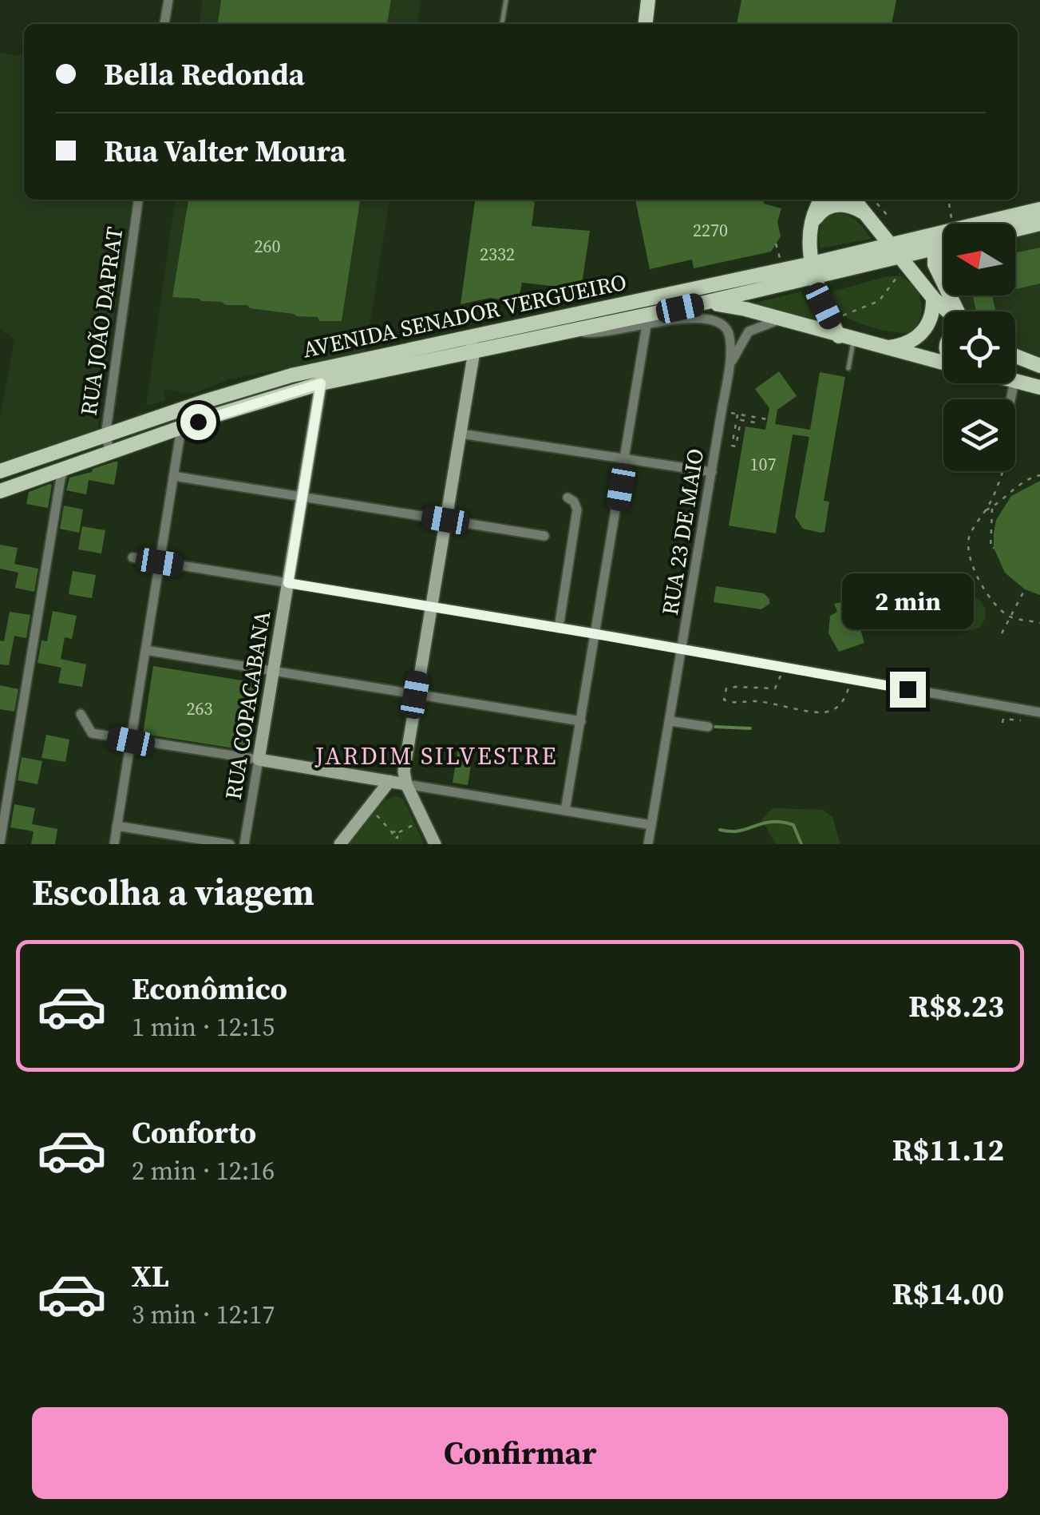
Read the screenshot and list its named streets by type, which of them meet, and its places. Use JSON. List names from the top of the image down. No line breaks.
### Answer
{"streets":{"main road":["AVENIDA SENADOR VERGUEIRO"],"street":["RUA JOÃO DAPRAT","RUA 23 DE MAIO","RUA COPACABANA"]},"crossings":[["AVENIDA SENADOR VERGUEIRO","RUA JOÃO DAPRAT"],["AVENIDA SENADOR VERGUEIRO","RUA COPACABANA"]],"districts":["JARDIM SILVESTRE"],"house_numbers":["2270","260","2332","107","263"],"north":"left","page":{"banner":["Bella Redonda","Rua Valter Moura"],"bubble":"2 min","heading":"Escolha a viagem","list":[{"name":"Econômico","note":"1 min · 12:15","value":"R$8.23"},{"name":"Conforto","note":"2 min · 12:16","value":"R$11.12"},{"name":"XL","note":"3 min · 12:17","value":"R$14.00"}],"buttons":"Confirmar"}}
